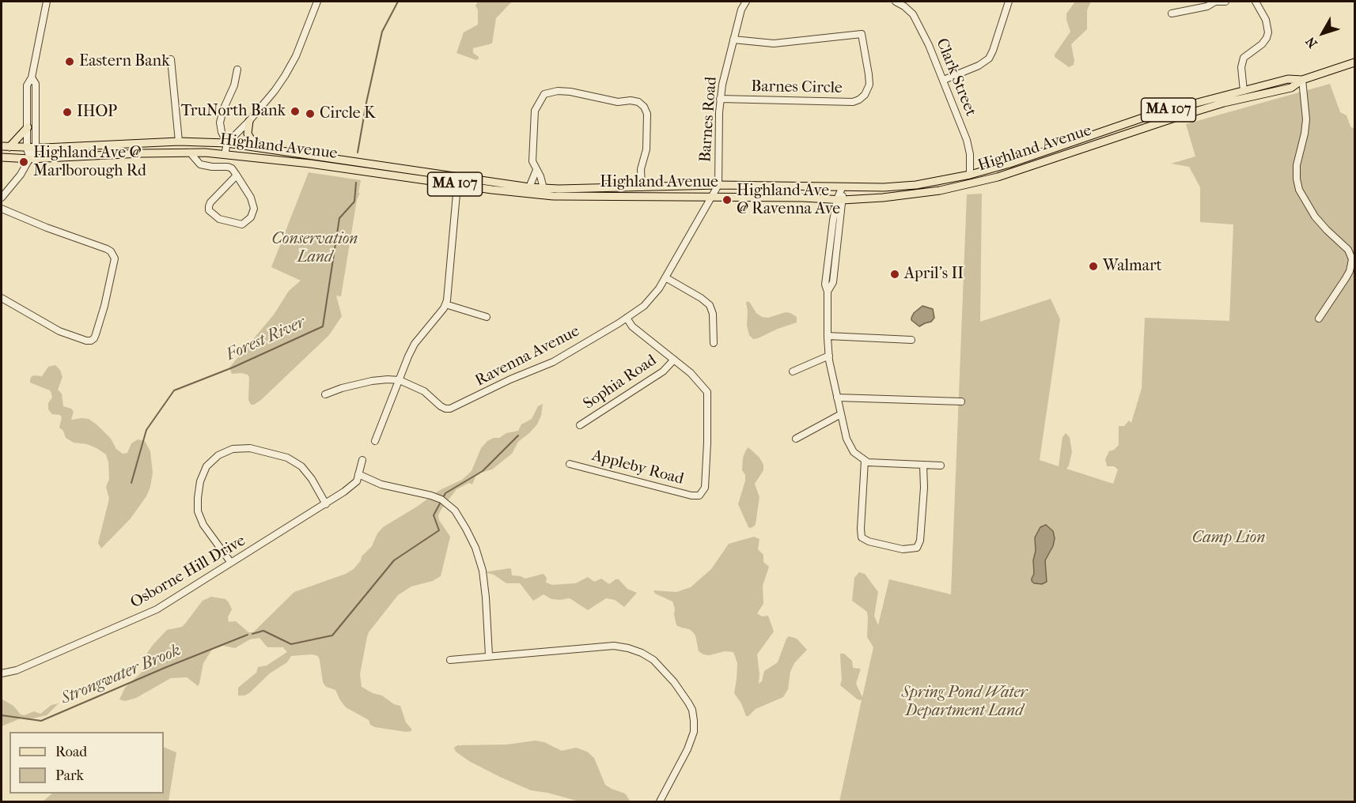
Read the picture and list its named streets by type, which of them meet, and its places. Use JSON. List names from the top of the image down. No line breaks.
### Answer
{"streets":{"main road":["MA 107","Highland Avenue"],"street":["Clark Street","Barnes Circle","Barnes Road","Ravenna Avenue","Sophia Road","Appleby Road","Osborne Hill Drive"]},"crossings":[["Clark Street","Highland Avenue"],["Barnes Circle","Barnes Road"],["Barnes Road","Highland Avenue"],["Barnes Road","Ravenna Avenue"],["Highland Avenue","Ravenna Avenue"],["Sophia Road","Appleby Road"]],"water":["Forest River","Strongwater Brook"],"parks":["Conservation Land","Camp Lion","Spring Pond Water Department Land"],"places":["Eastern Bank","TruNorth Bank","IHOP","Circle K","Highland Ave @ Marlborough Rd","Highland Ave @ Ravenna Ave","Walmart","April's II"],"legend":["Road","Park"],"north":"bottom left"}
